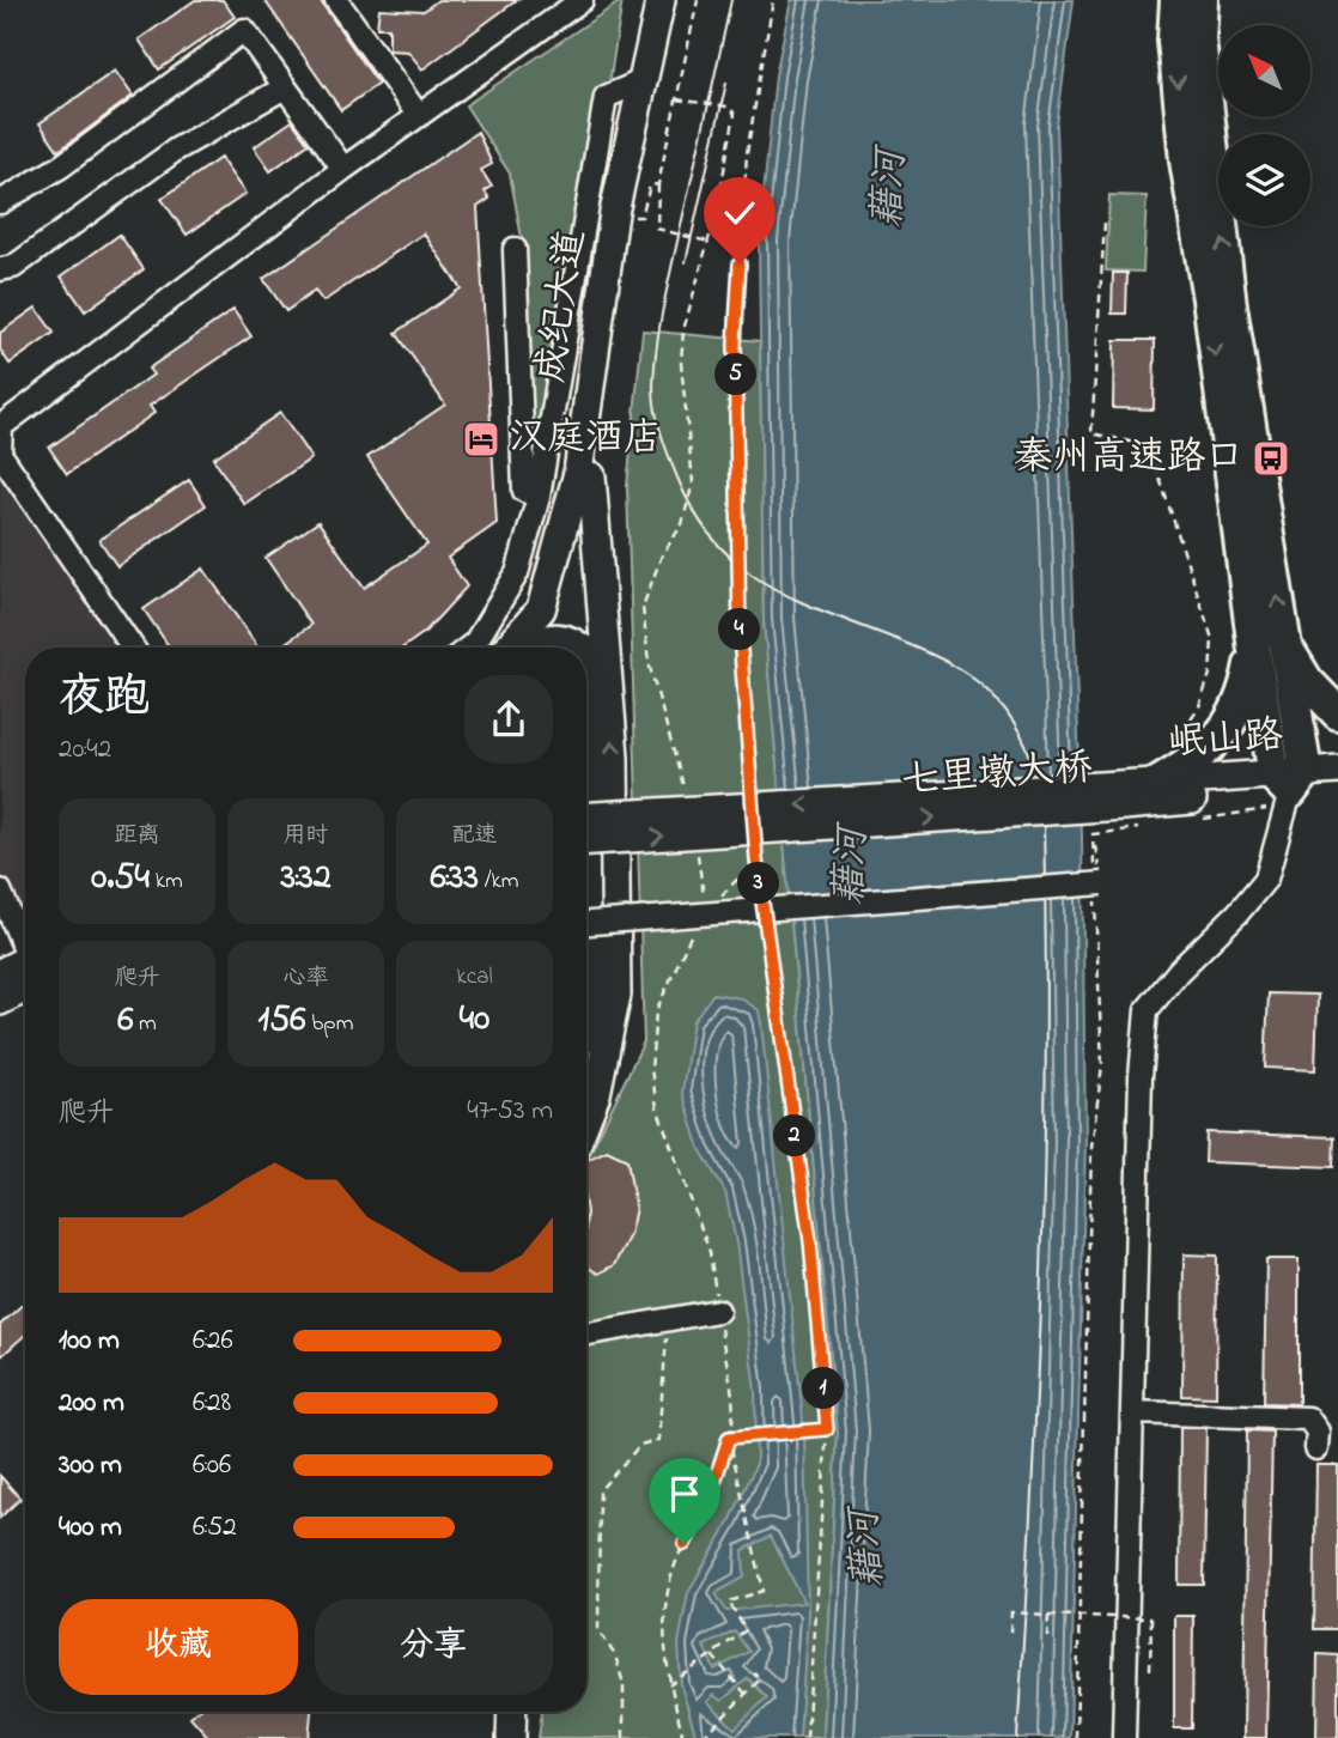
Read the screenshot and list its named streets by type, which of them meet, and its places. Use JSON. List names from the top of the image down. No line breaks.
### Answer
{"streets":{"main road":["成纪大道","岷山路","七里墩大桥"]},"crossings":[["岷山路","七里墩大桥"]],"water":["藉河"],"places":{"hotel":["汉庭酒店"],"bus stop":["秦州高速路口"]},"north":"top left","page":{"pins":["5","4","3","2","1"],"heading":["夜跑","20:42"],"stats":[["距离","0.54 km"],["用时","3:32"],["配速","6:33 /km"],["爬升","6 m"],["心率","156 bpm"],["kcal","40"]],"chart":["爬升","47–53 m"],"list":[{"name":"100 m","note":"6:26"},{"name":"200 m","note":"6:28"},{"name":"300 m","note":"6:06"},{"name":"400 m","note":"6:52"}],"buttons":["收藏","分享"]}}
